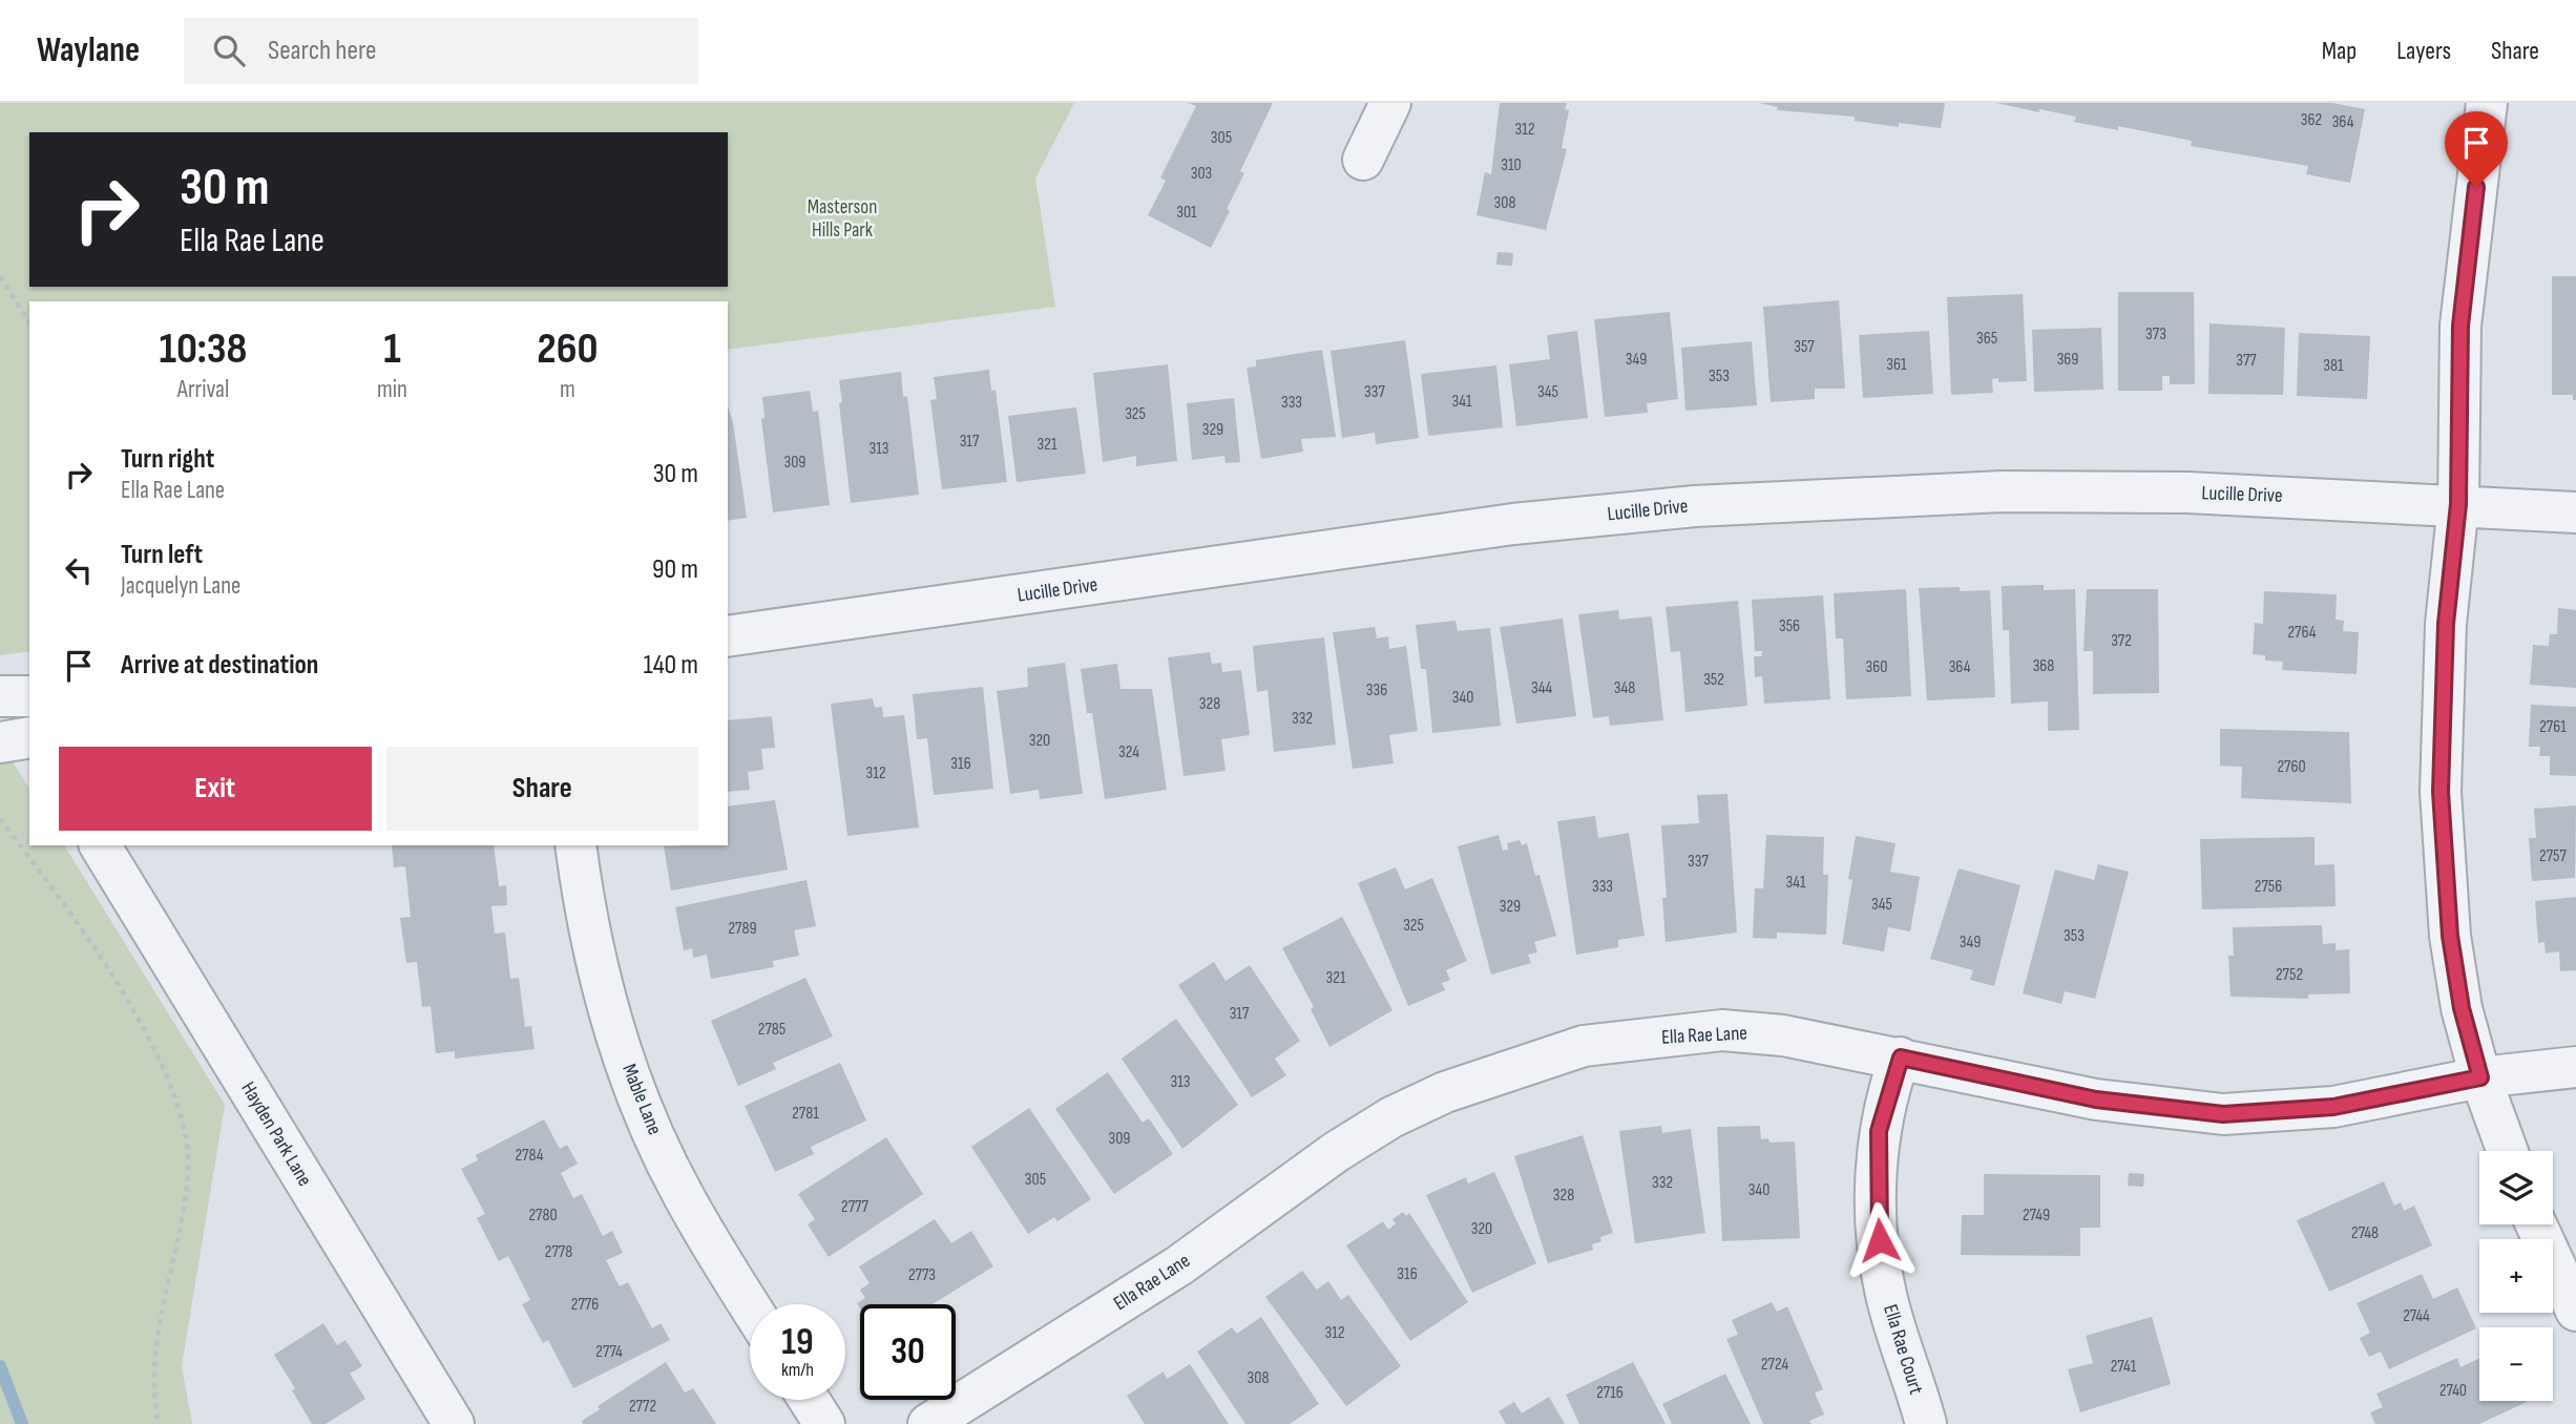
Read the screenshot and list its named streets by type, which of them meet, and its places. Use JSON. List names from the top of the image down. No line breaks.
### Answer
{"streets":{"street":["Lucille Drive","Ella Rae Lane","Mable Lane","Hayden Park Lane","Ella Rae Court"]},"crossings":[["Ella Rae Lane","Ella Rae Court"]],"parks":["Masterson Hills Park"],"house_numbers":["362","364","312","305","310","303","308","301","373","365","357","349","369","377","361","381","353","337","345","341","333","325","329","317","321","313","309","356","2764","372","368","360","364","352","344","348","336","340","328","332","2761","320","324","316","2760","312","2757","337","341","333","2756","345","329","325","2789","353","349","2752","321","317","2785","313","2781","309","2784","305","332","340","328","2777","2780","2749","320","2748","2778","316","2773","2776","2744","312","2774","2724","2741","308","2740","2716","2772"],"page":{"header":"Waylane","search":"Search here","nav":["Map","Layers","Share"],"turn":["30 m","Ella Rae Lane"],"eta":["10:38","Arrival","1","min","260","m"],"list":[{"name":"Turn right","note":"Ella Rae Lane","value":"30 m"},{"name":"Turn left","note":"Jacquelyn Lane","value":"90 m"},{"name":"Arrive at destination","value":"140 m"}],"buttons":["Exit","Share"],"map_buttons":["+","−"],"speed":"19 km/h","limit":"30"}}
